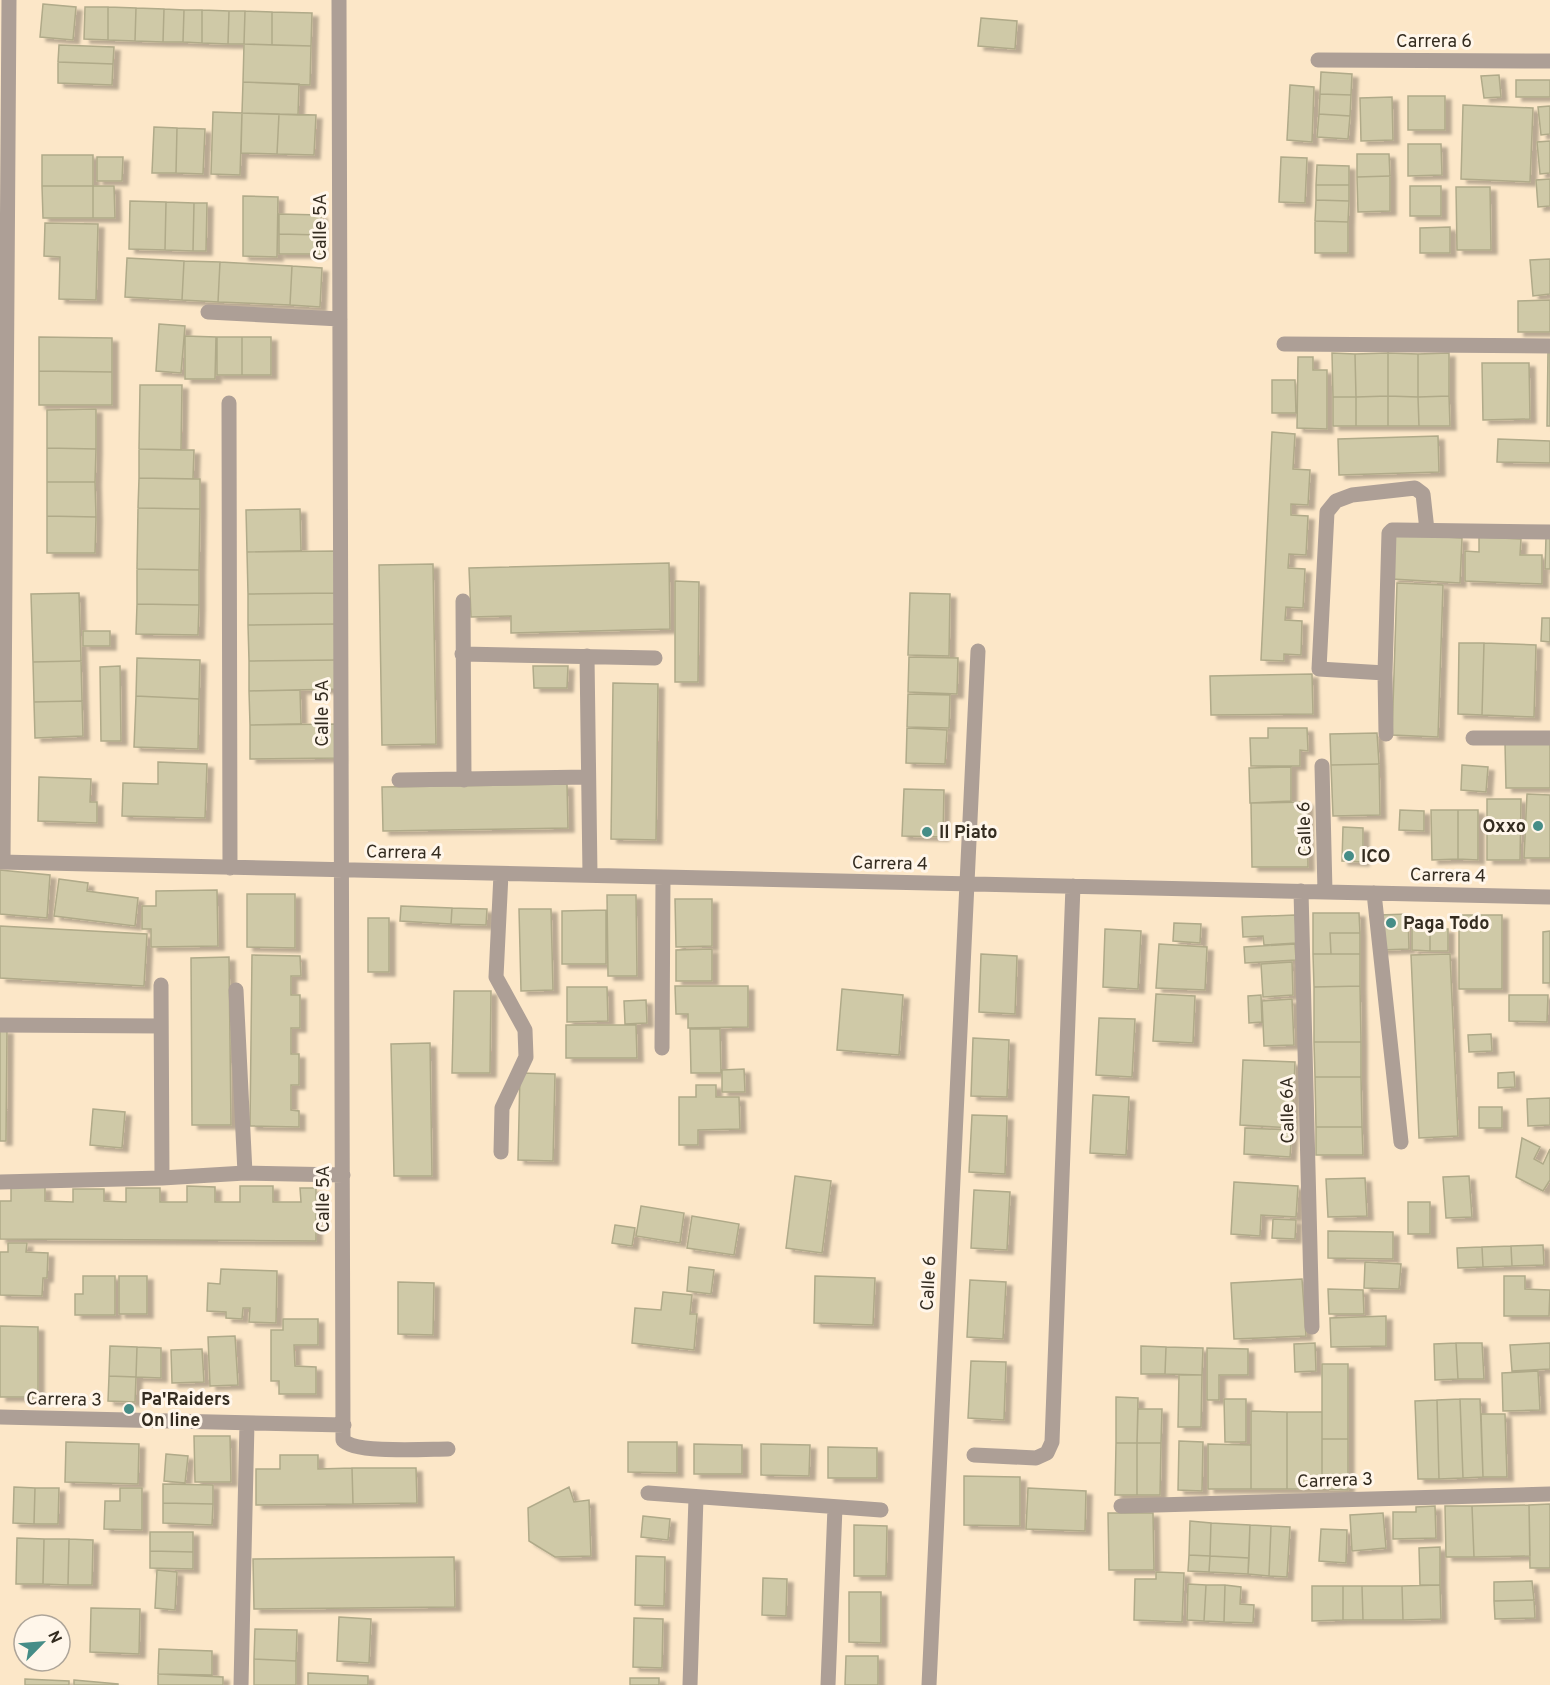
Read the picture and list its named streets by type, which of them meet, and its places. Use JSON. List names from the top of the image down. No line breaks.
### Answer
{"streets":{"street":["Carrera 6","Calle 5A","Calle 6","Carrera 4","Calle 6A","Carrera 3"]},"crossings":[["Calle 5A","Carrera 4"],["Calle 5A","Carrera 3"],["Calle 6","Carrera 4"],["Carrera 4","Calle 6A"]],"places":["Oxxo","Il Piato","ICO","Paga Todo","Pa'Raiders On line"],"north":"top right"}
